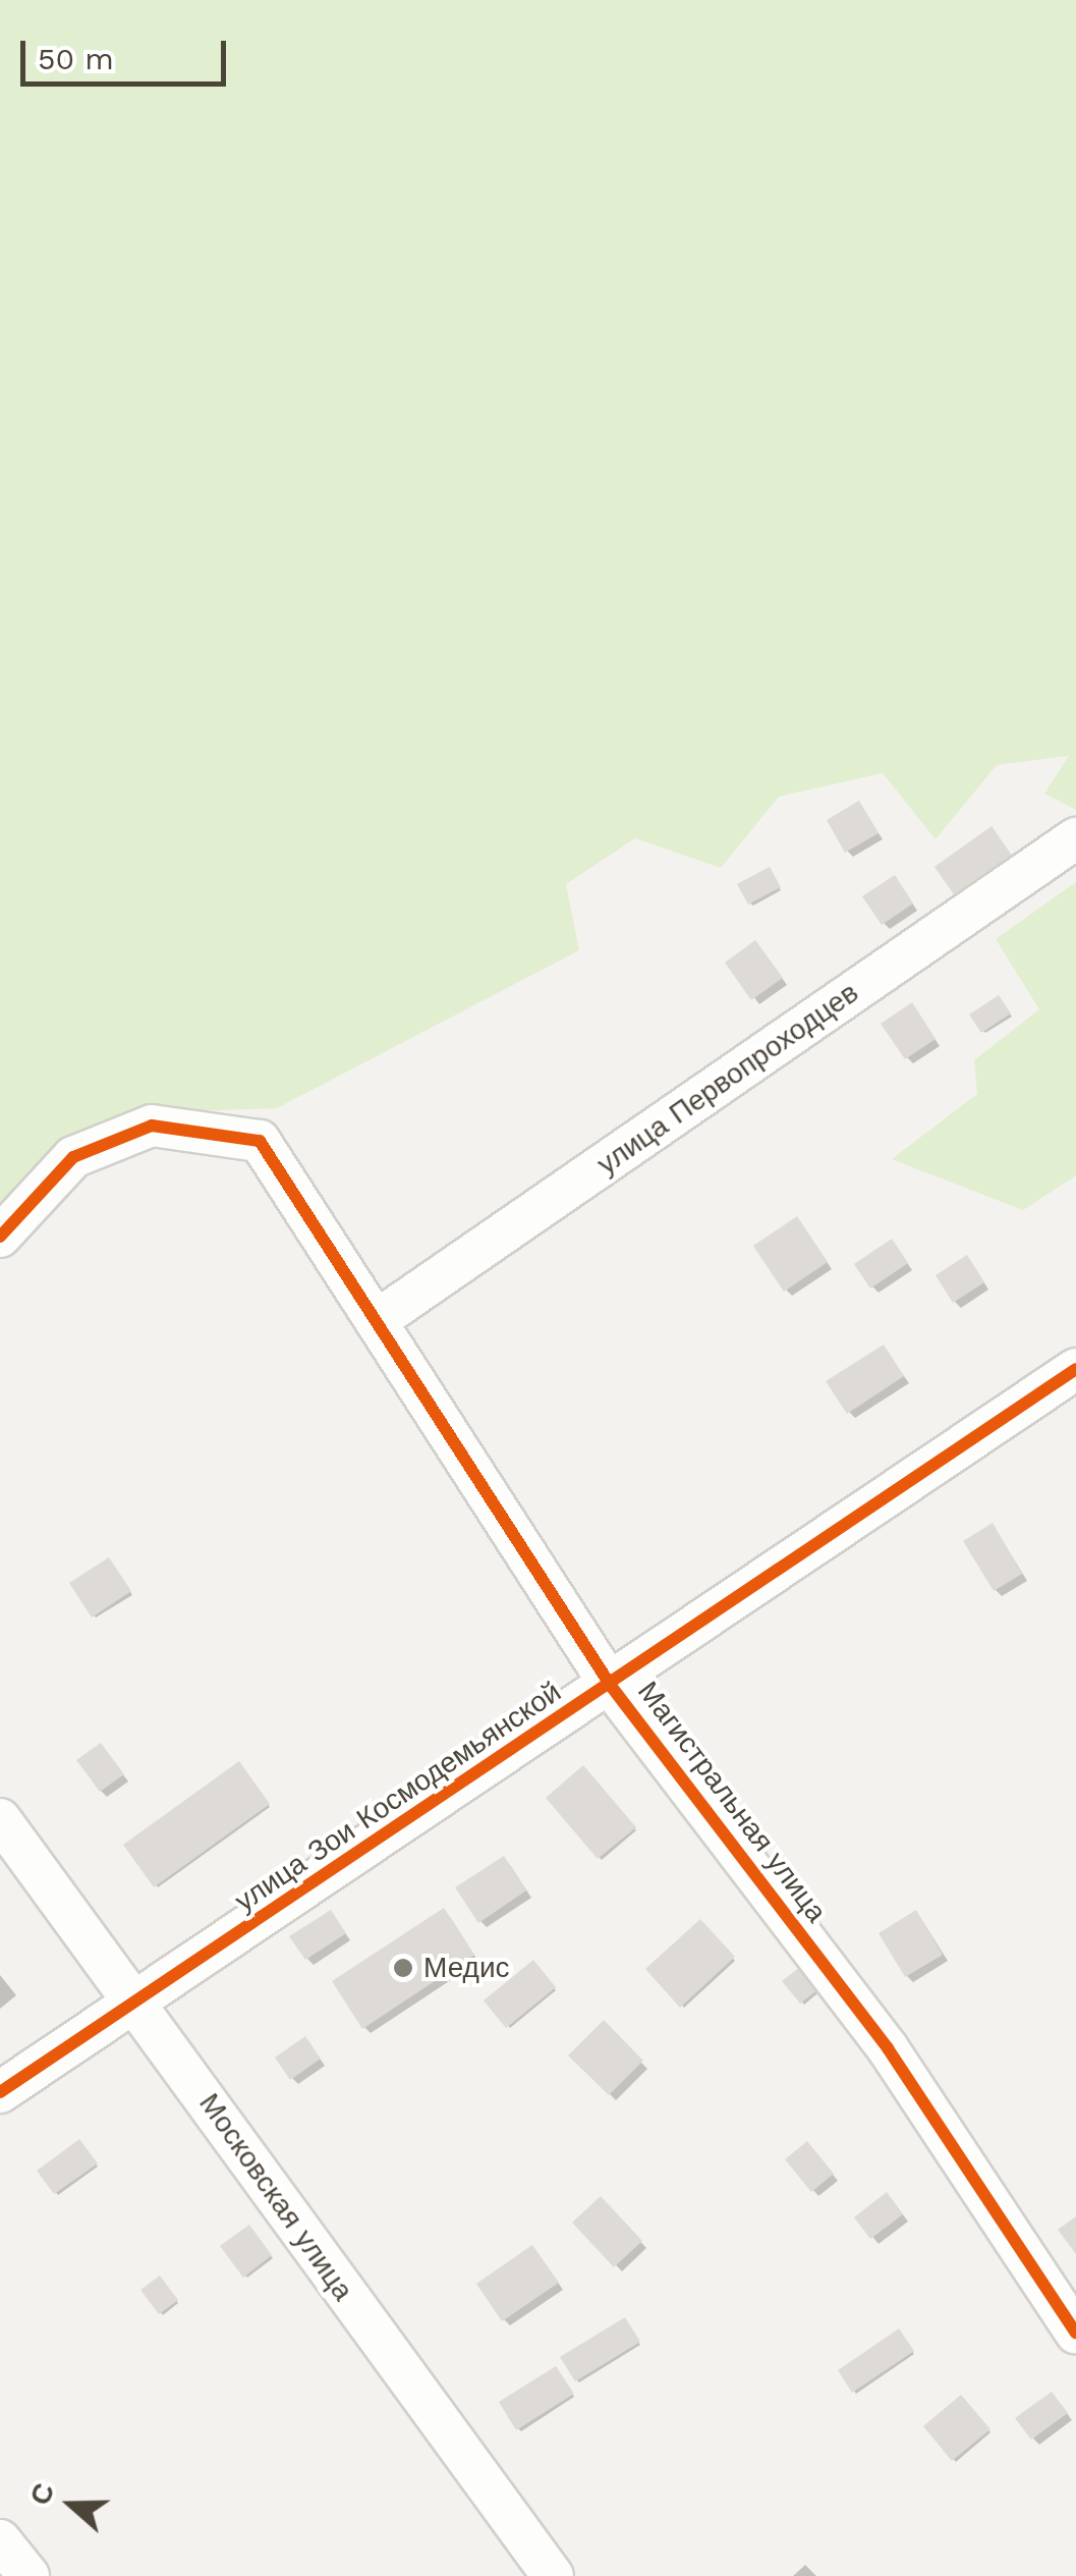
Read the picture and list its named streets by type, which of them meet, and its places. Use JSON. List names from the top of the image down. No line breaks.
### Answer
{"streets":{"street":["улица Первопроходцев","улица Зои Космодемьянской","Магистральная улица","Московская улица"]},"crossings":[["улица Первопроходцев","Магистральная улица"],["улица Зои Космодемьянской","Магистральная улица"],["улица Зои Космодемьянской","Московская улица"]],"places":["Медис"],"scale_bar":"50 m","north":"left"}
